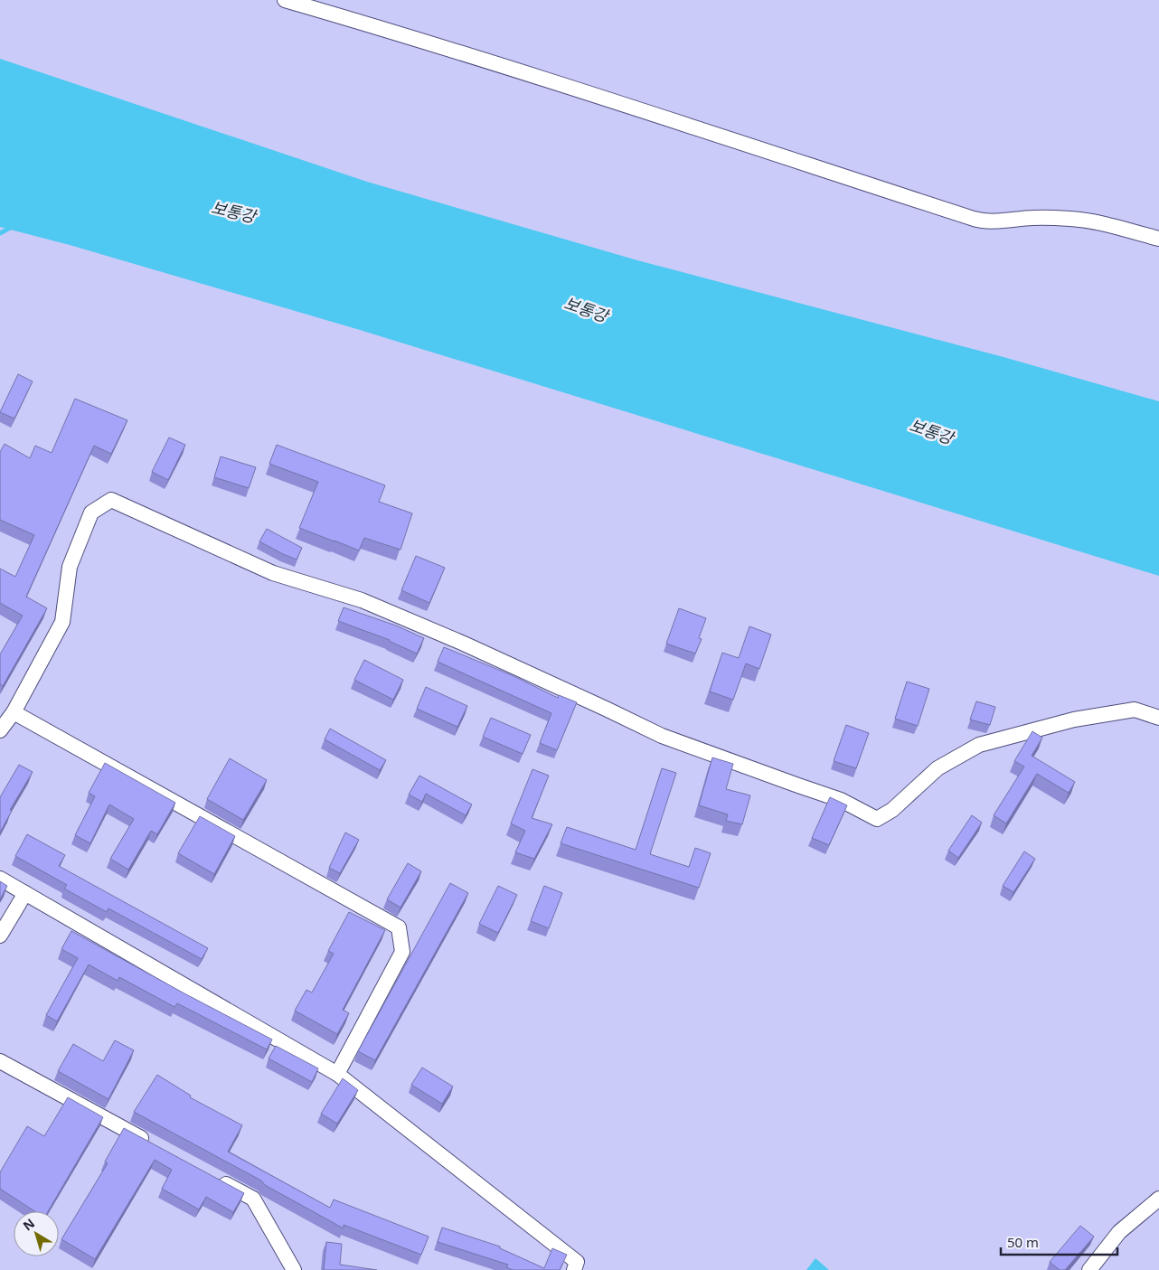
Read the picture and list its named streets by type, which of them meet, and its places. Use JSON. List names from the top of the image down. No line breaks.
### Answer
{"water":["보통강"],"scale_bar":"50 m","north":"top left"}
